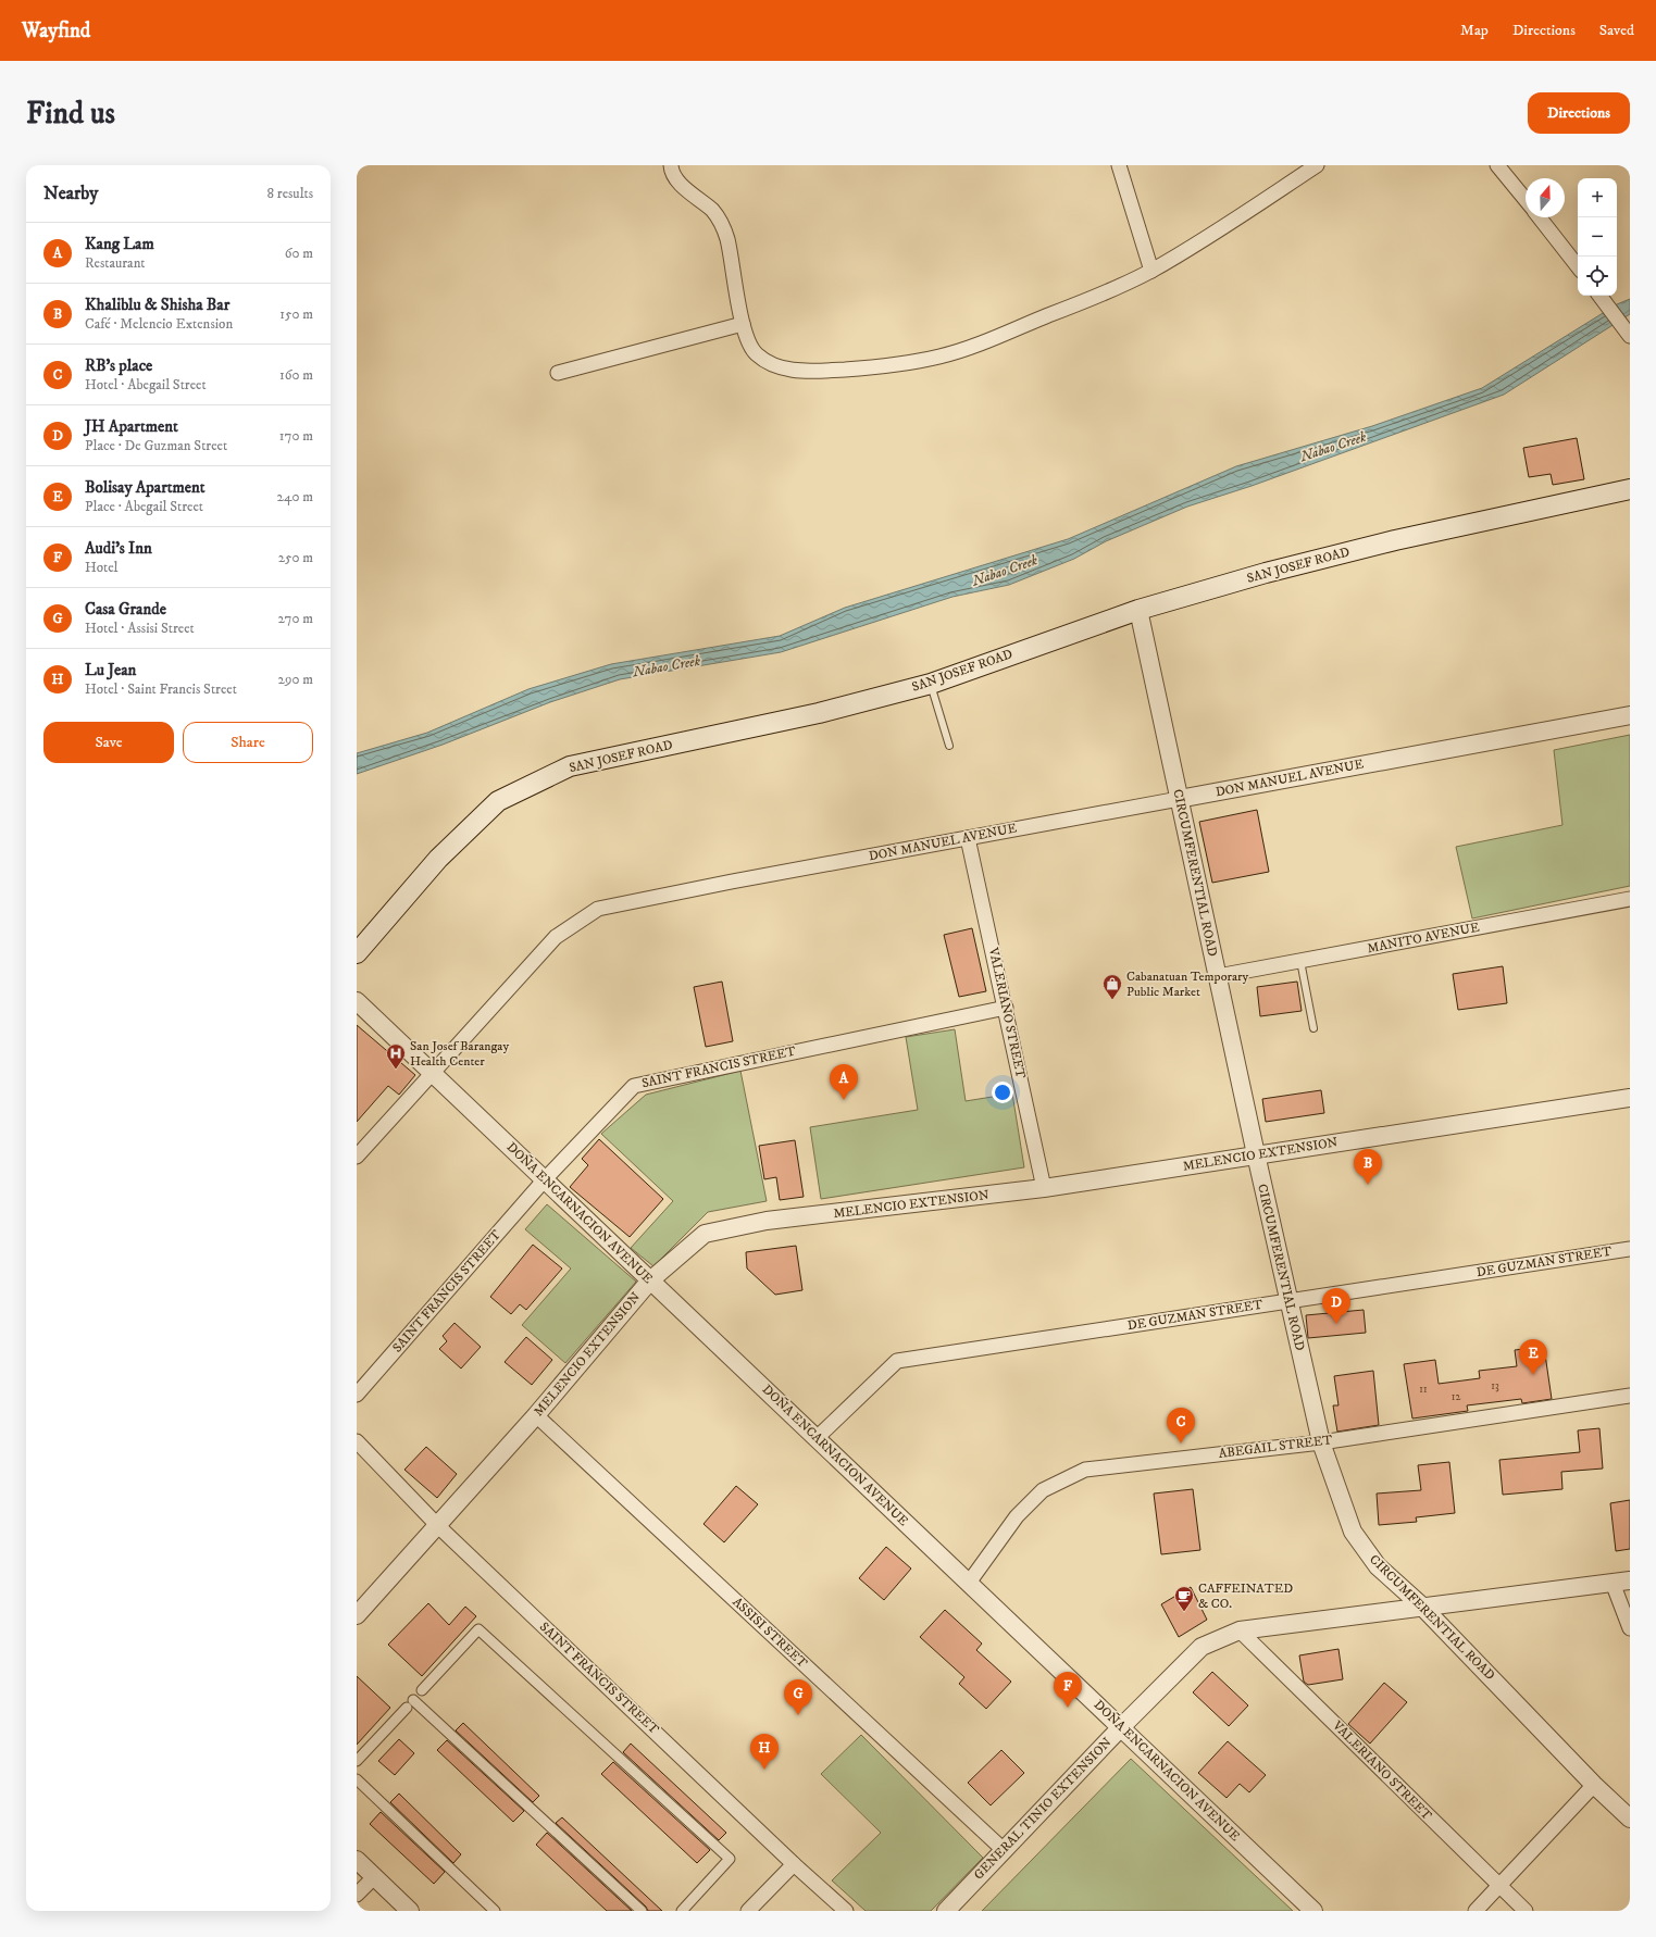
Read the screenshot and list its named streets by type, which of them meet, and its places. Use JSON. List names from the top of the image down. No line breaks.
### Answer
{"streets":{"main road":["SAN JOSEF ROAD"],"street":["DON MANUEL AVENUE","CIRCUMFERENTIAL ROAD","MANITO AVENUE","VALERIANO STREET","SAINT FRANCIS STREET","MELENCIO EXTENSION","DOÑA ENCARNACION AVENUE","DE GUZMAN STREET","ABEGAIL STREET","ASSISI STREET","GENERAL TINIO EXTENSION"]},"crossings":[["SAN JOSEF ROAD","CIRCUMFERENTIAL ROAD"],["DON MANUEL AVENUE","CIRCUMFERENTIAL ROAD"],["DON MANUEL AVENUE","VALERIANO STREET"],["DON MANUEL AVENUE","DOÑA ENCARNACION AVENUE"],["CIRCUMFERENTIAL ROAD","MANITO AVENUE"],["CIRCUMFERENTIAL ROAD","MELENCIO EXTENSION"],["CIRCUMFERENTIAL ROAD","DE GUZMAN STREET"],["CIRCUMFERENTIAL ROAD","ABEGAIL STREET"],["CIRCUMFERENTIAL ROAD","GENERAL TINIO EXTENSION"],["VALERIANO STREET","SAINT FRANCIS STREET"],["VALERIANO STREET","MELENCIO EXTENSION"],["VALERIANO STREET","GENERAL TINIO EXTENSION"],["SAINT FRANCIS STREET","MELENCIO EXTENSION"],["SAINT FRANCIS STREET","DOÑA ENCARNACION AVENUE"],["MELENCIO EXTENSION","DOÑA ENCARNACION AVENUE"],["MELENCIO EXTENSION","ASSISI STREET"],["DOÑA ENCARNACION AVENUE","DE GUZMAN STREET"],["DOÑA ENCARNACION AVENUE","ABEGAIL STREET"],["DOÑA ENCARNACION AVENUE","GENERAL TINIO EXTENSION"],["ASSISI STREET","GENERAL TINIO EXTENSION"]],"water":["Nabao Creek"],"places":{"shop":["Cabanatuan Temporary Public Market"],"hospital":["San Josef Barangay Health Center"],"cafe":["CAFFEINATED & CO."]},"house_numbers":["13","11","12"],"north":"top","page":{"header":"Wayfind","nav":["Map","Directions","Saved"],"buttons":["Directions",["Save","Share"]],"title":"Find us","heading":["Nearby","8 results"],"map_buttons":["+","−"],"list":[{"mark":"A","name":"Kang Lam","note":"Restaurant","value":"60 m"},{"mark":"B","name":"Khaliblu & Shisha Bar","note":"Café · Melencio Extension","value":"150 m"},{"mark":"C","name":"RB's place","note":"Hotel · Abegail Street","value":"160 m"},{"mark":"D","name":"JH Apartment","note":"Place · De Guzman Street","value":"170 m"},{"mark":"E","name":"Bolisay Apartment","note":"Place · Abegail Street","value":"240 m"},{"mark":"F","name":"Audi's Inn","note":"Hotel","value":"250 m"},{"mark":"G","name":"Casa Grande","note":"Hotel · Assisi Street","value":"270 m"},{"mark":"H","name":"Lu Jean","note":"Hotel · Saint Francis Street","value":"290 m"}],"pins":["A","B","D","E","C","F","G","H"]}}
